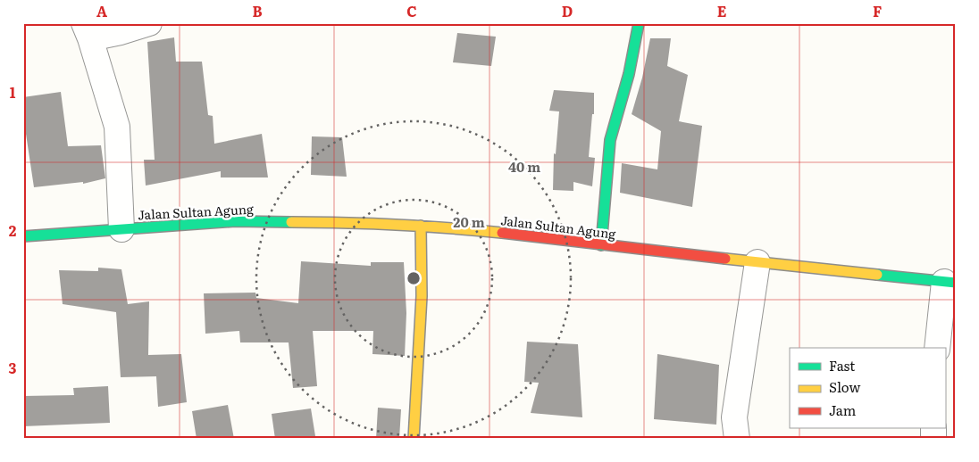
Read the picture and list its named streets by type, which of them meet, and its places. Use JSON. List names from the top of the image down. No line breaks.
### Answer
{"streets":{"main road":["Jalan Sultan Agung"]},"legend":["Fast","Slow","Jam"],"grid":{"columns":["A","B","C","D","E","F"],"rows":["1","2","3"]},"rings":["40 m","20 m"]}
